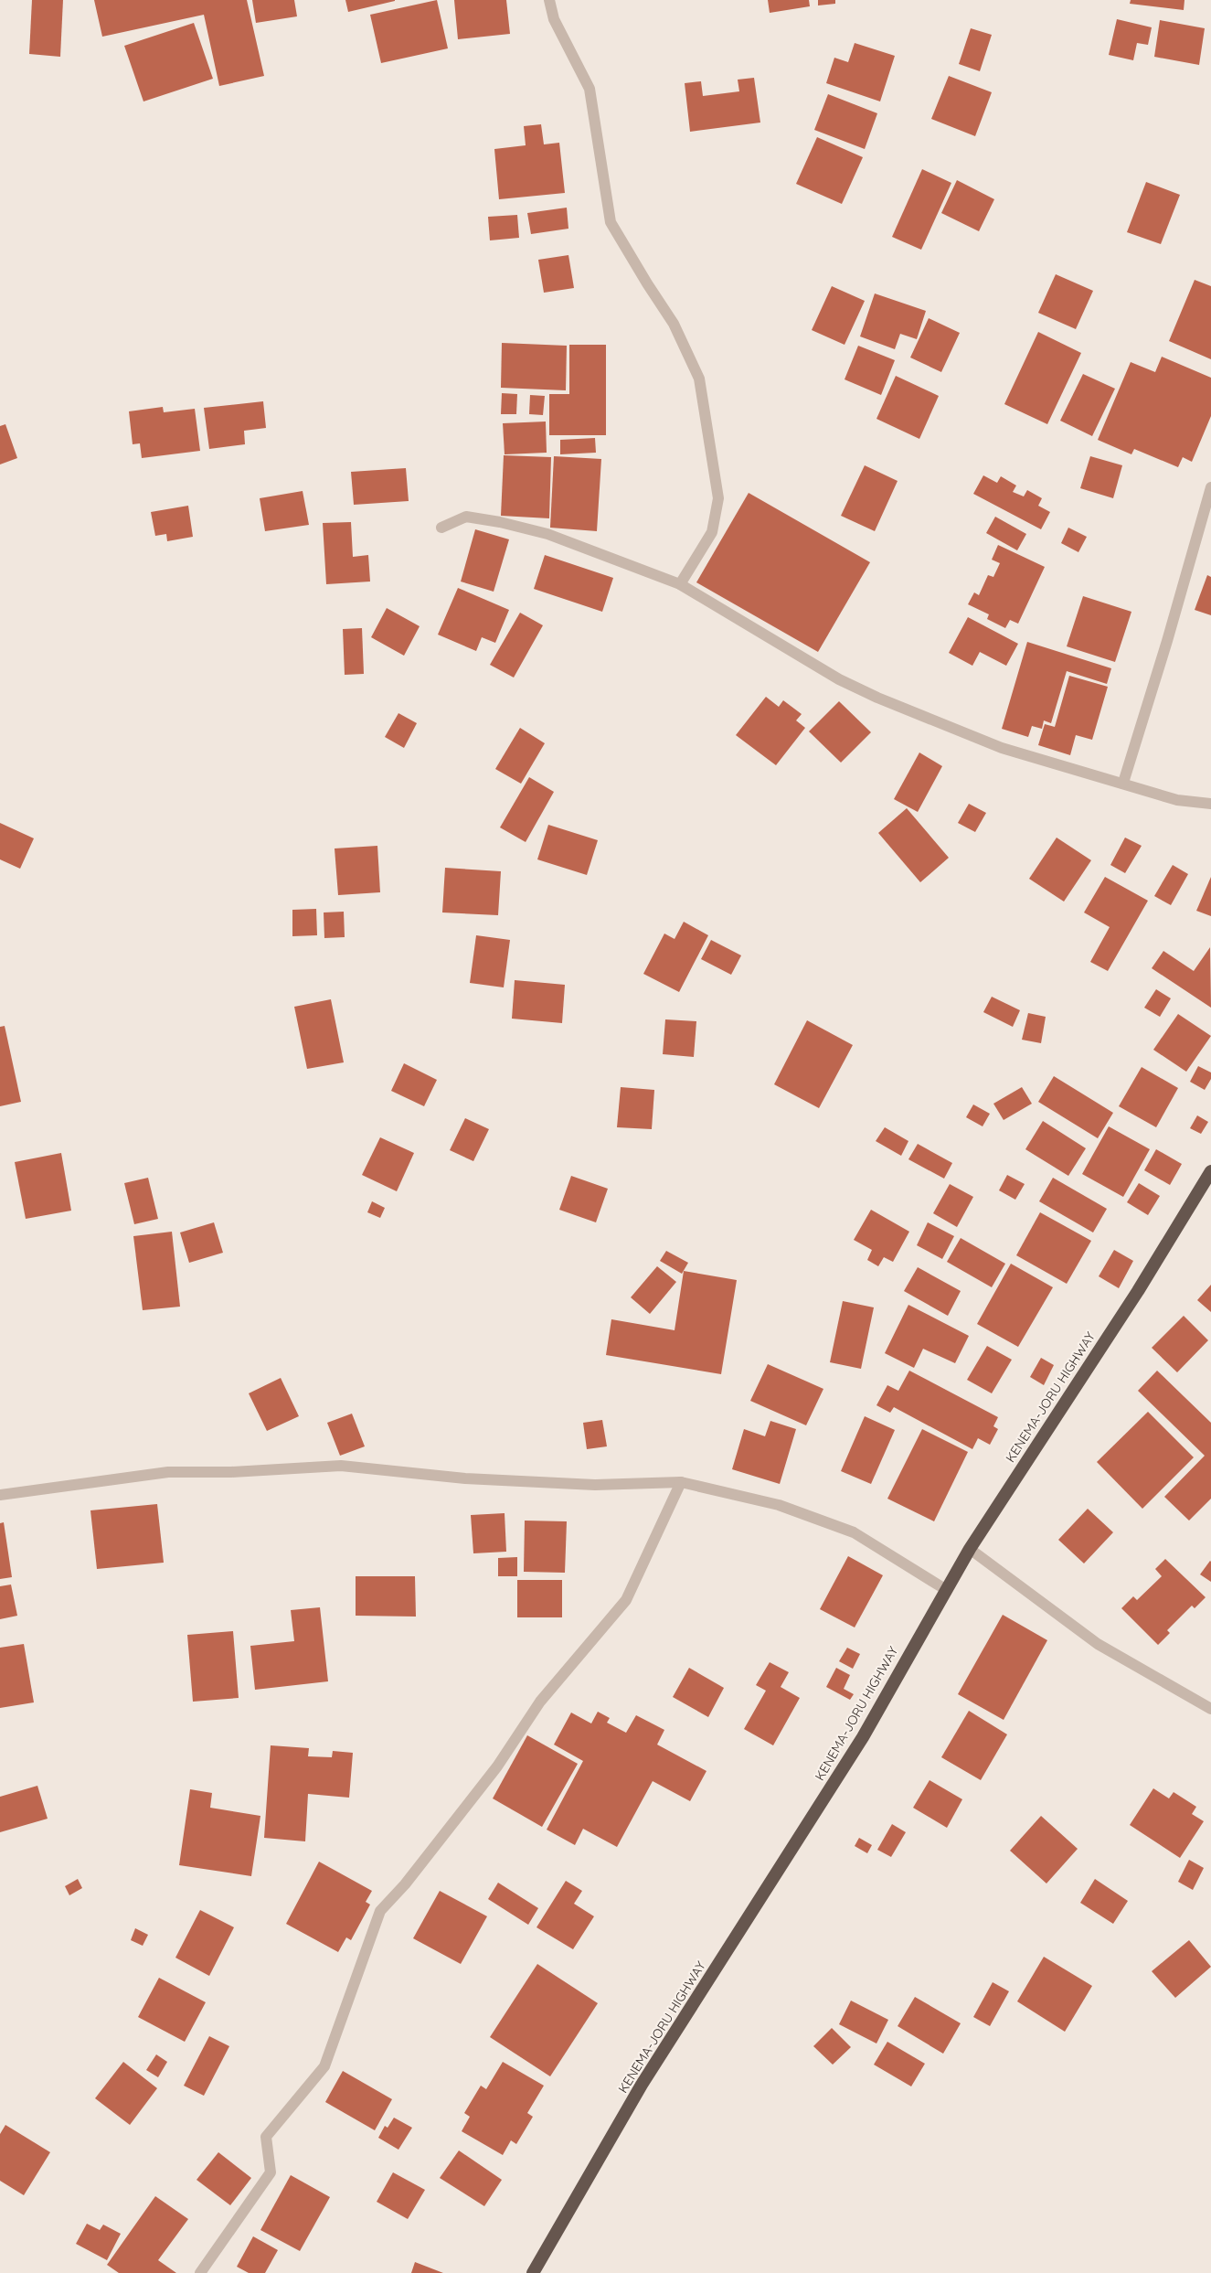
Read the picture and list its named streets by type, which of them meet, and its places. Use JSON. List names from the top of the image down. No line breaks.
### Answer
{"streets":{"highway":["KENEMA-JORU HIGHWAY"]}}
